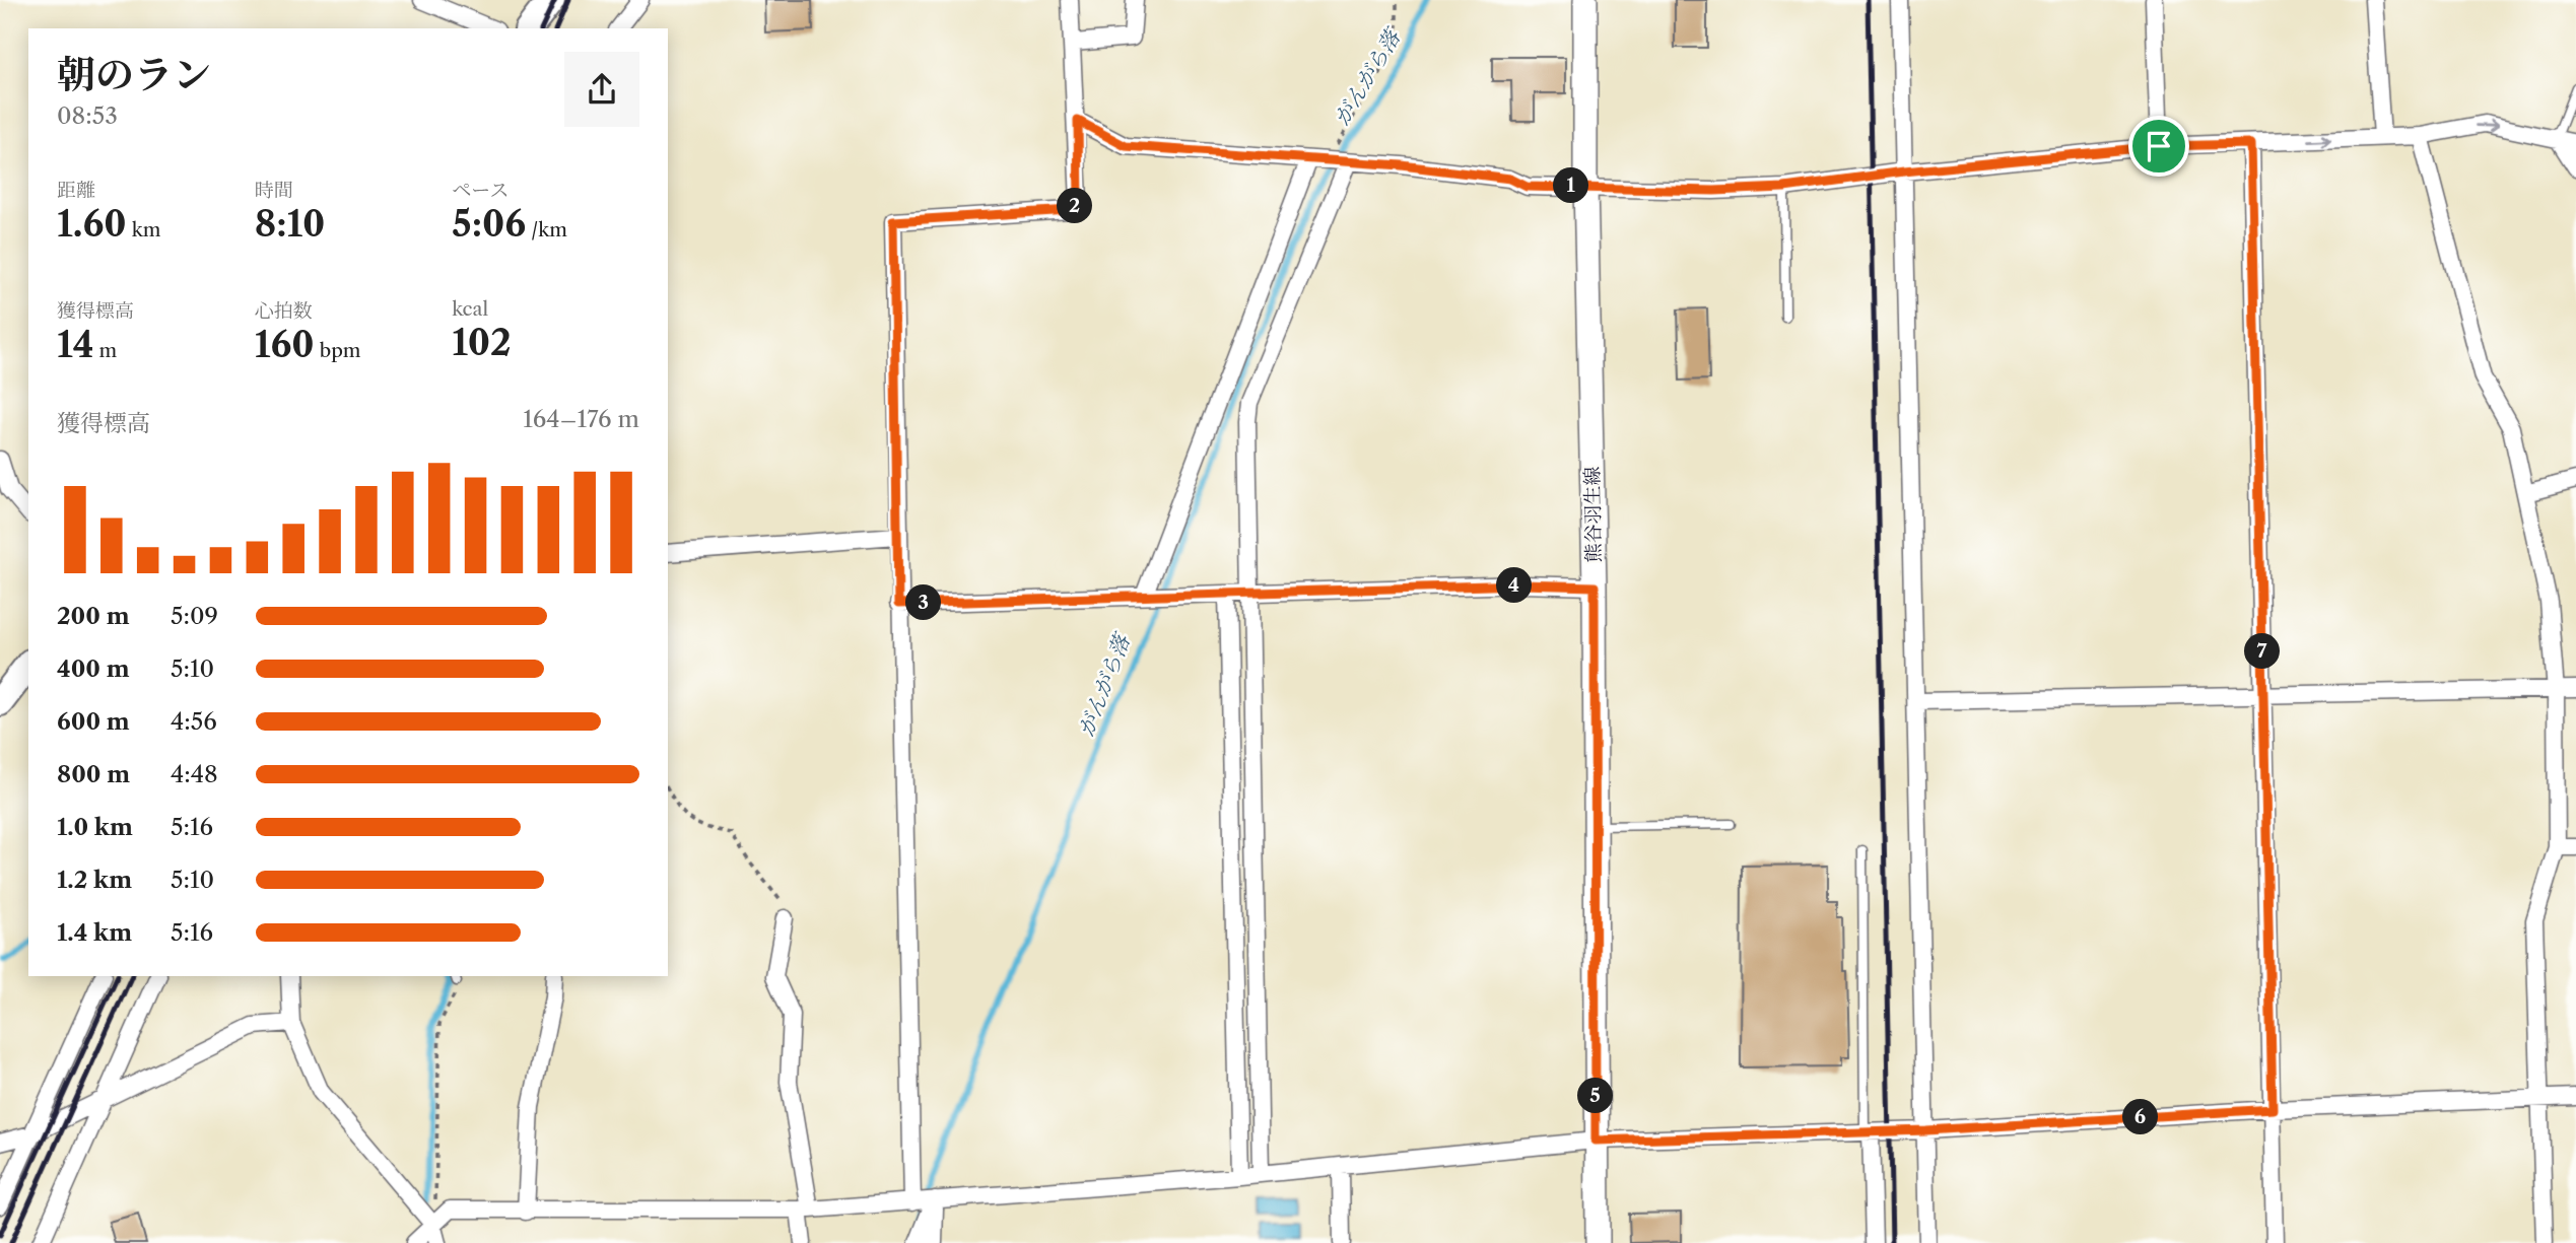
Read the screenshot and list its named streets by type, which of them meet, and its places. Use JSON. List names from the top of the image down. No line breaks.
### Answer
{"streets":{"main road":["熊谷羽生線"]},"water":["がんがら落"],"page":{"heading":["朝のラン","08:53"],"stats":[["距離","1.60 km"],["時間","8:10"],["ペース","5:06 /km"],["獲得標高","14 m"],["心拍数","160 bpm"],["kcal","102"]],"pins":["1","2","4","3","7","5","6"],"chart":["獲得標高","164–176 m"],"list":[{"name":"200 m","note":"5:09"},{"name":"400 m","note":"5:10"},{"name":"600 m","note":"4:56"},{"name":"800 m","note":"4:48"},{"name":"1.0 km","note":"5:16"},{"name":"1.2 km","note":"5:10"},{"name":"1.4 km","note":"5:16"}]}}
